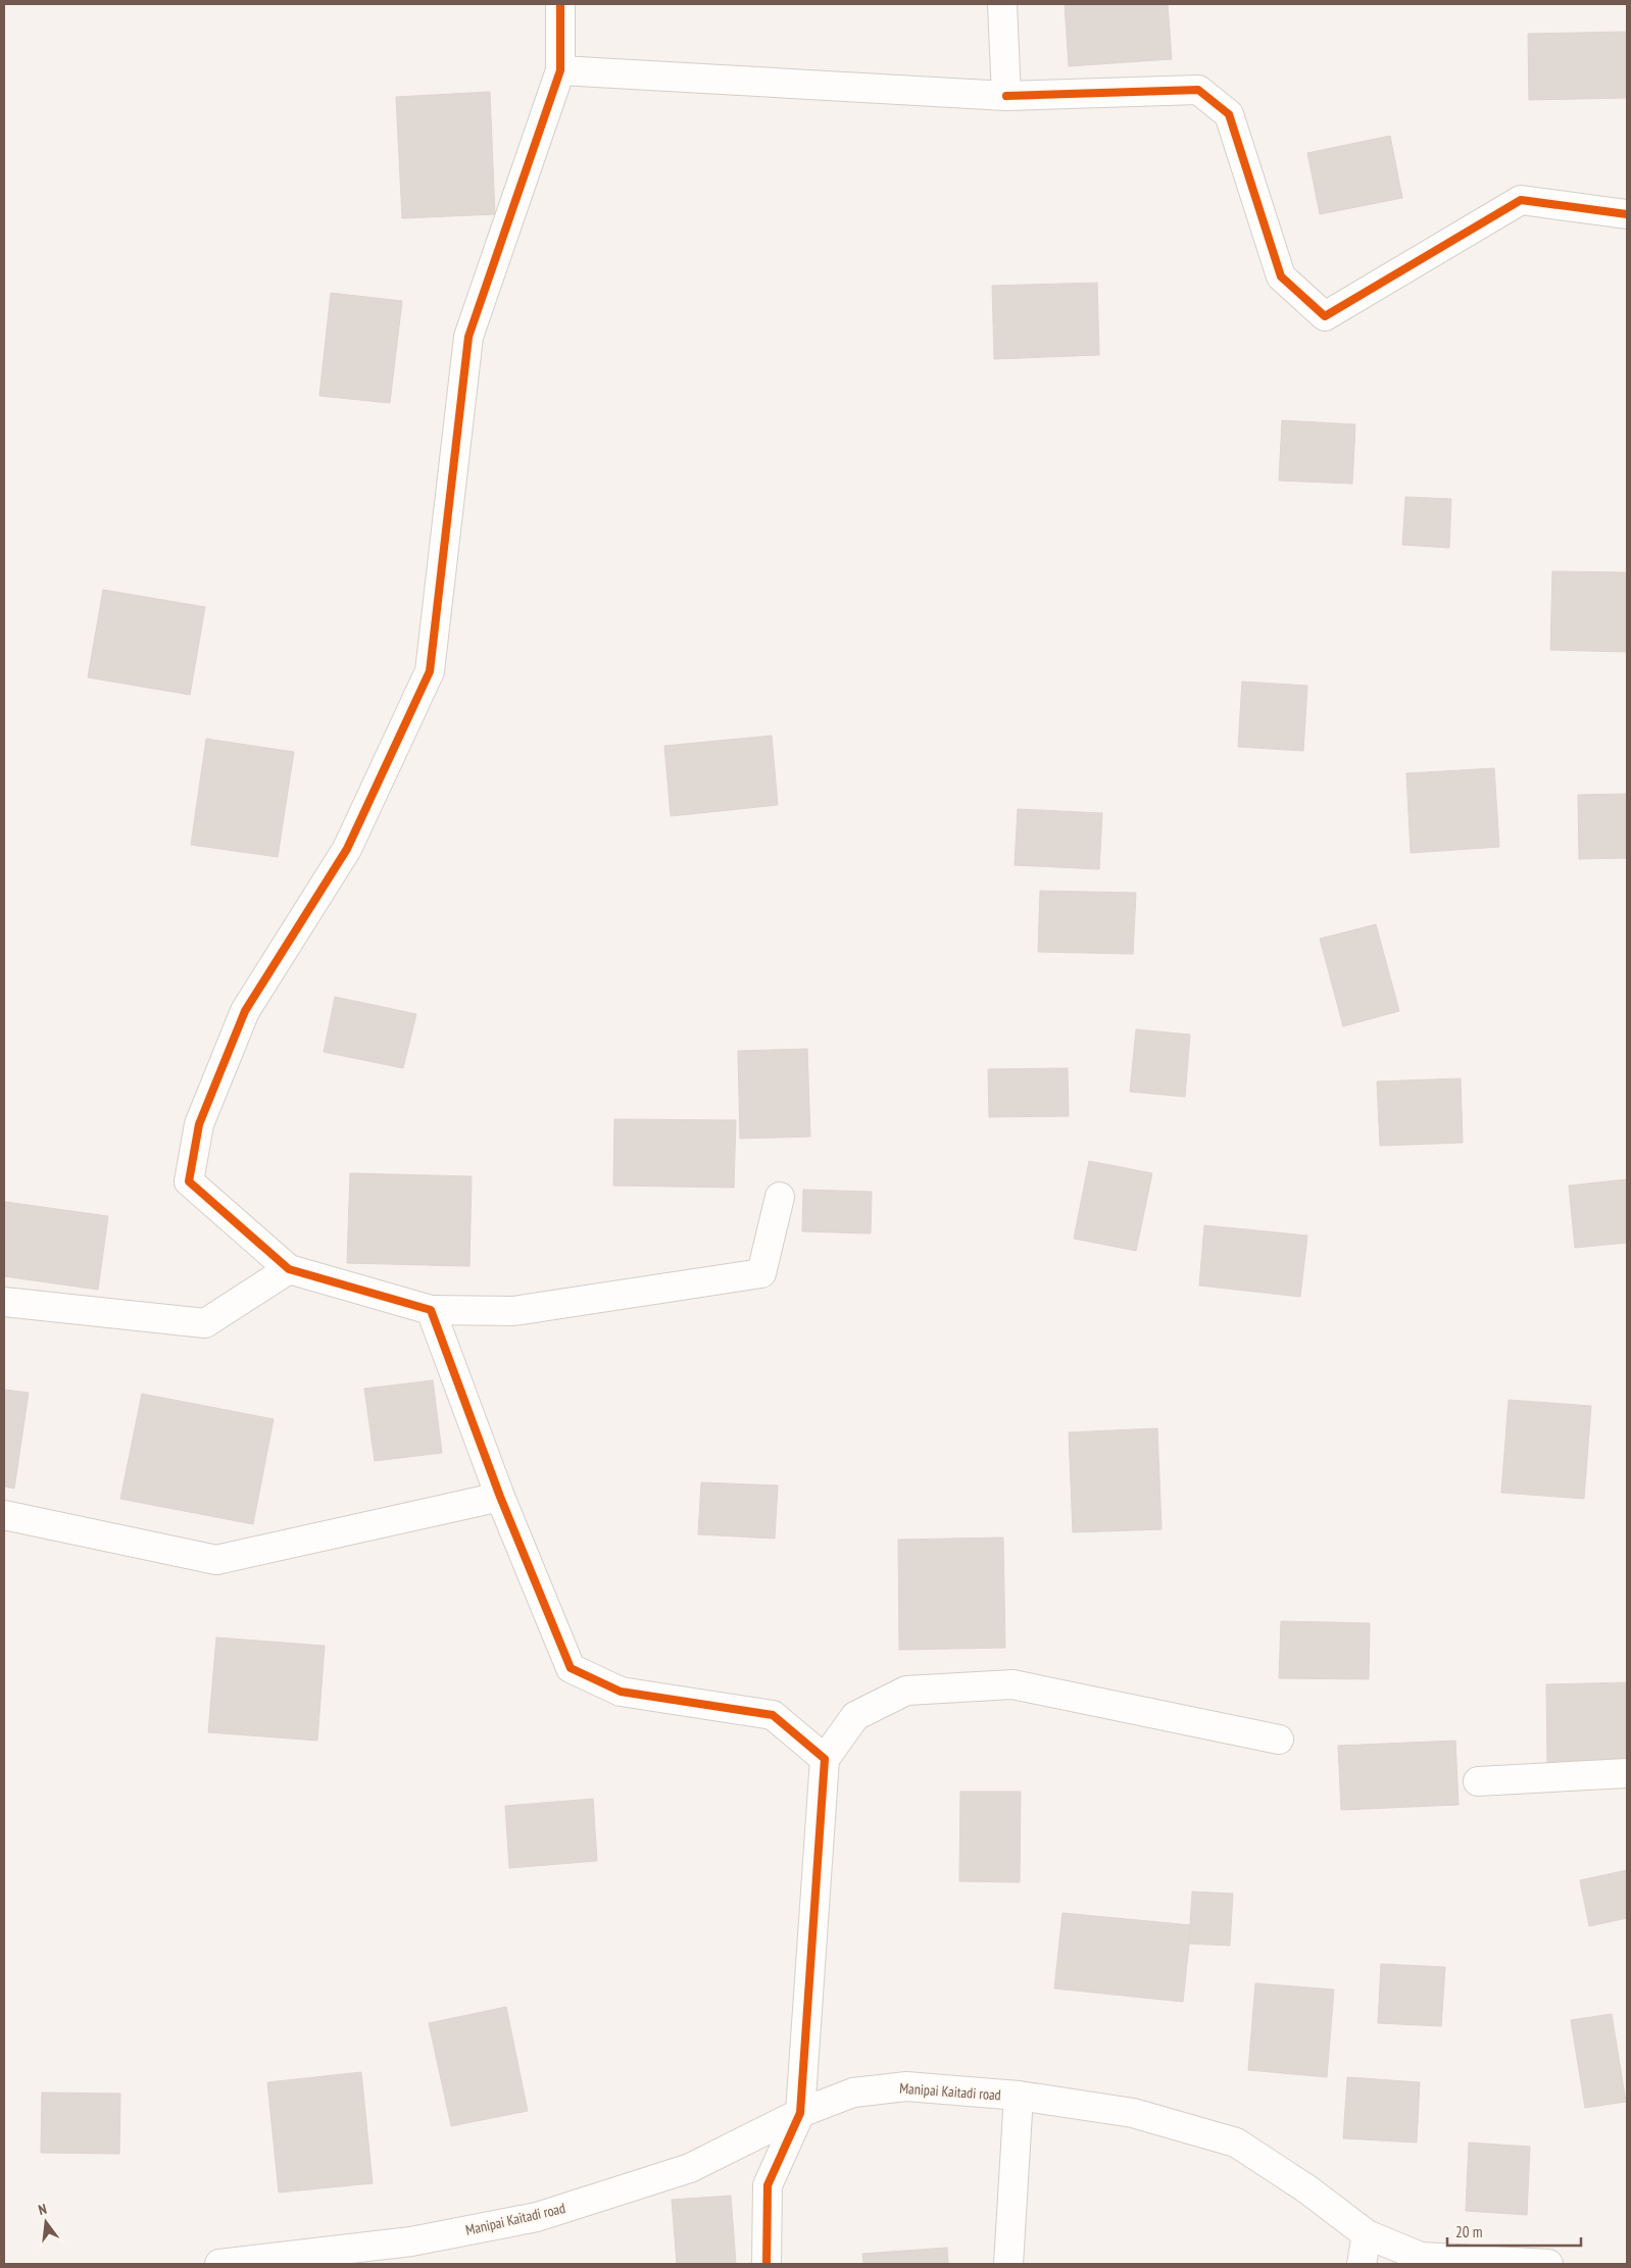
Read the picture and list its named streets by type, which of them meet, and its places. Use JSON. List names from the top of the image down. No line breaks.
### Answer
{"streets":{"street":["Manipai Kaitadi road"]},"scale_bar":"20 m","north":"top"}
